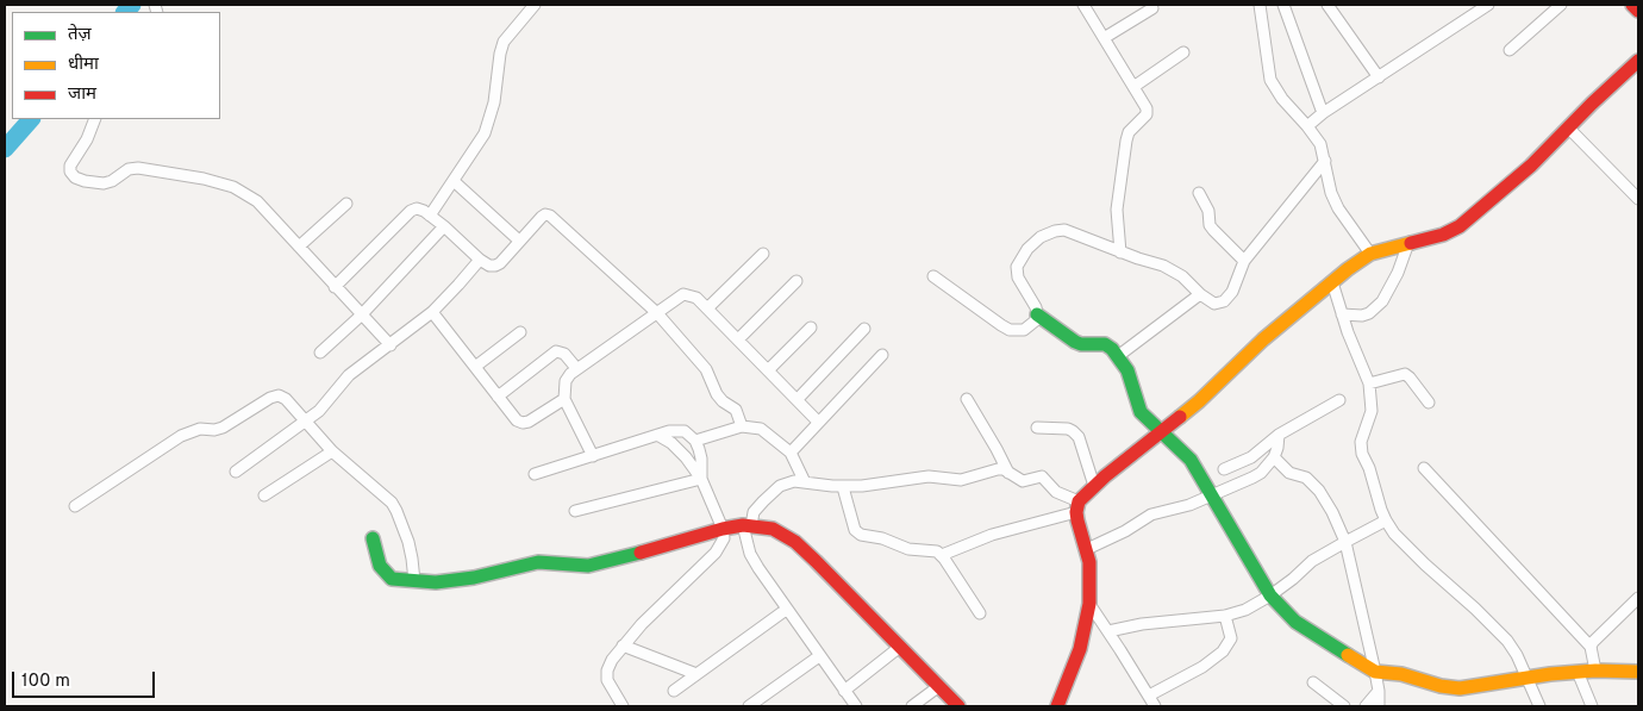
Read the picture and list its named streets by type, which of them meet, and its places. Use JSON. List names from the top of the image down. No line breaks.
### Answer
{"legend":["तेज़","धीमा","जाम"],"scale_bar":"100 m"}
